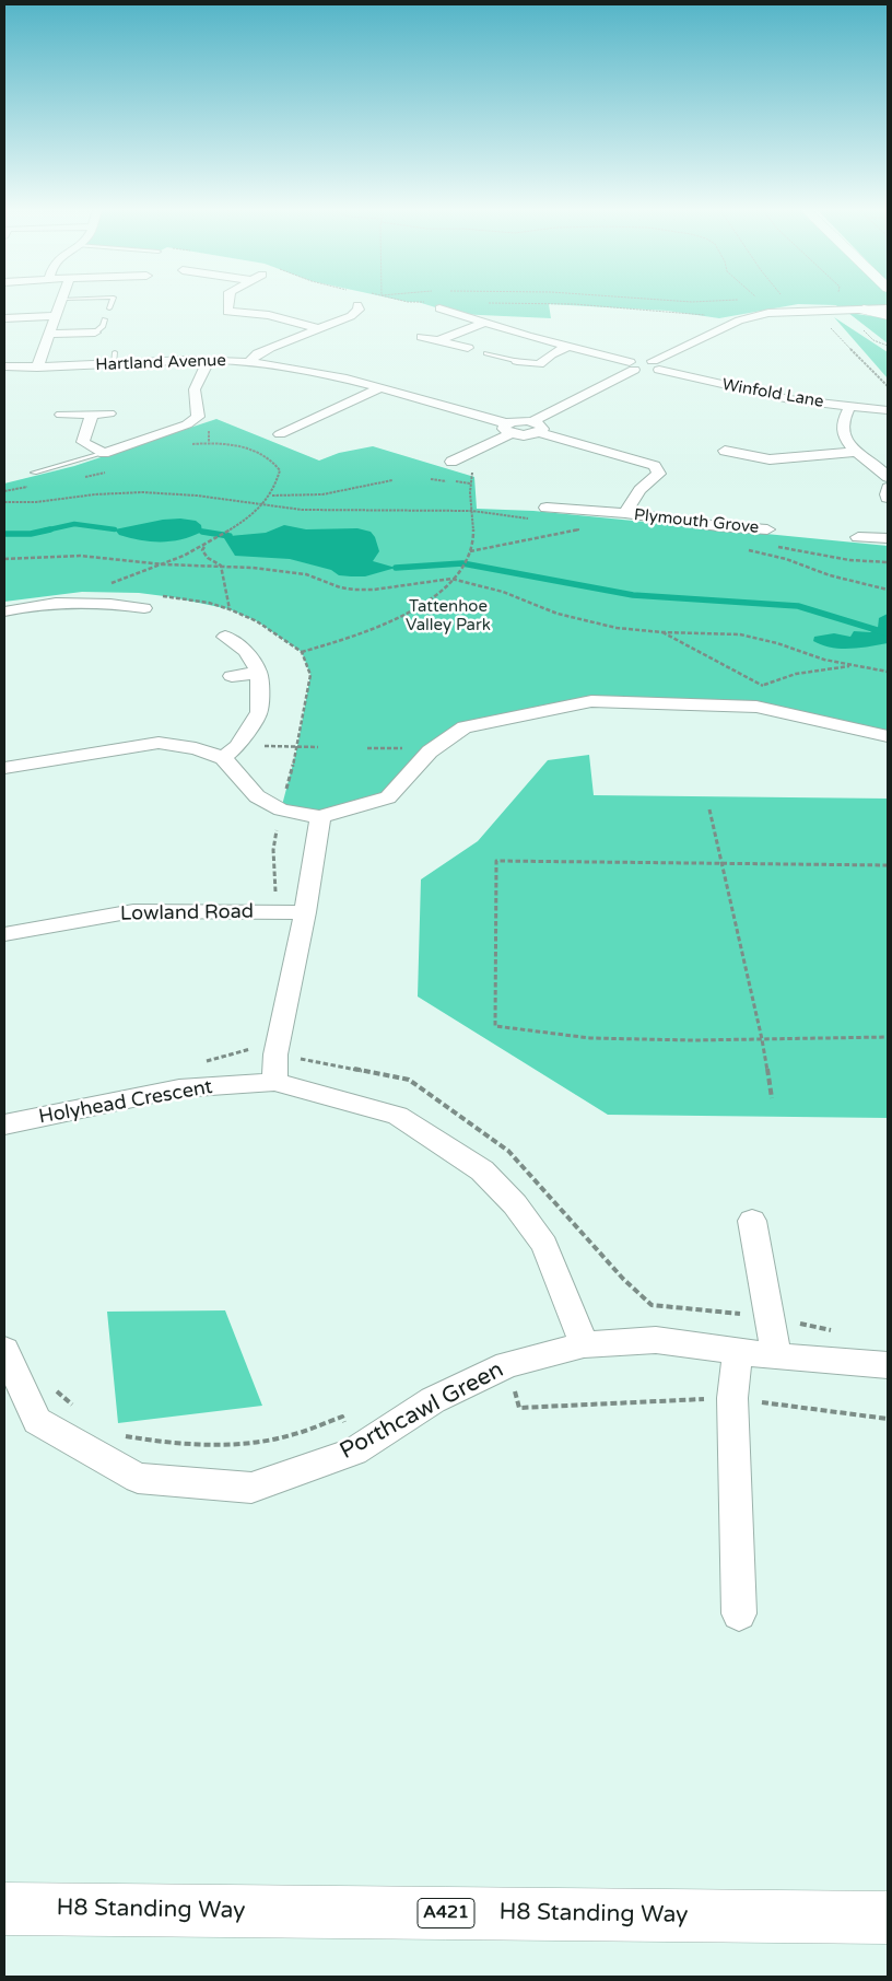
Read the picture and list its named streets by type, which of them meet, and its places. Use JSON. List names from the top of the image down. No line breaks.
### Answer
{"streets":{"main road":["H8 Standing Way","A421"],"street":["Hartland Avenue","Winfold Lane","Plymouth Grove","Lowland Road","Holyhead Crescent","Porthcawl Green"]},"crossings":[["Holyhead Crescent","Porthcawl Green"]],"parks":["Tattenhoe Valley Park"]}
